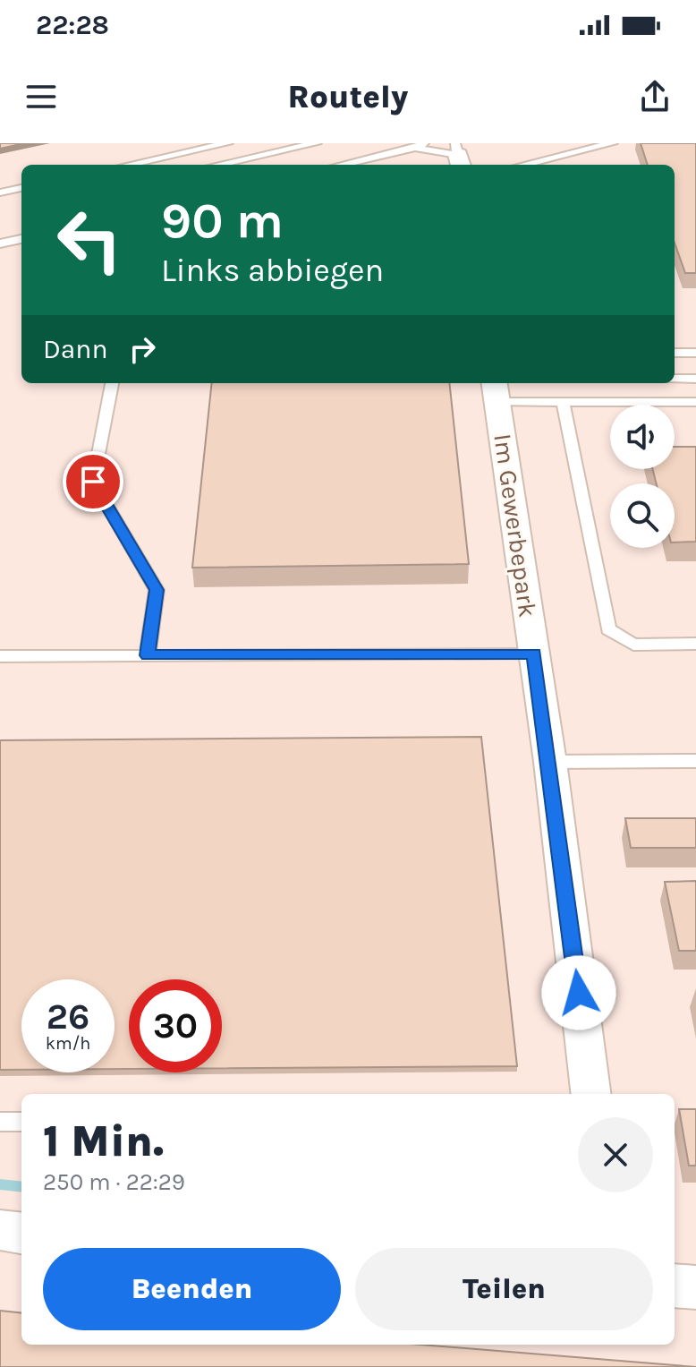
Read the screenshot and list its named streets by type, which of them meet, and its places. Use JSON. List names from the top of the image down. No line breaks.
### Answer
{"streets":{"street":["Im Gewerbepark"]},"page":{"status":"22:28","header":"Routely","turn":["90 m","Links abbiegen"],"then":"Dann","speed":"26 km/h","limit":"30","heading":["1 Min.","250 m · 22:29"],"buttons":["Beenden","Teilen"]}}
